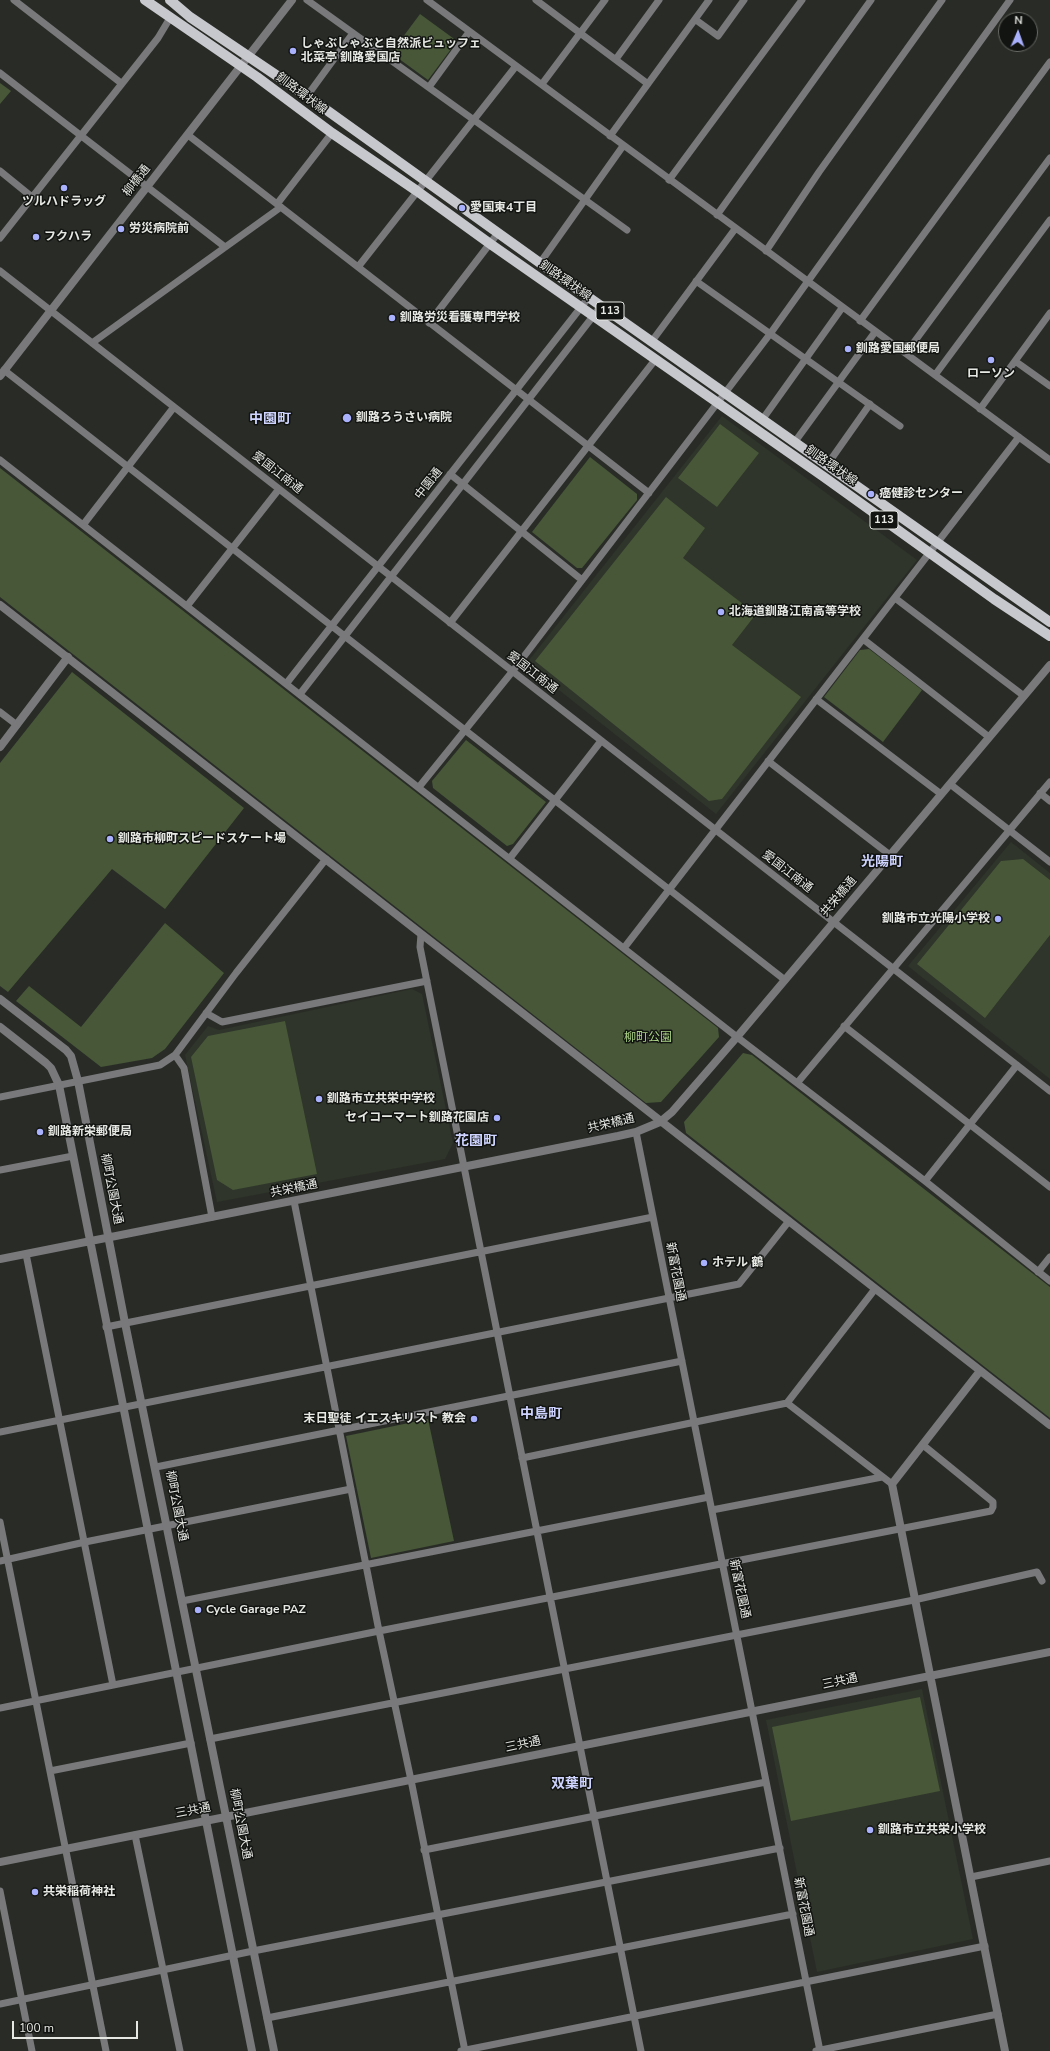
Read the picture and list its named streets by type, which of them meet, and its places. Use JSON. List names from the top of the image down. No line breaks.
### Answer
{"streets":{"main road":["釧路環状線","113"],"street":["柳橋通","愛国江南通","中園通","共栄橋通","柳町公園大通","新富花園通","三共通"]},"crossings":[["釧路環状線","柳橋通"],["釧路環状線","中園通"],["柳橋通","愛国江南通"],["愛国江南通","中園通"],["愛国江南通","共栄橋通"],["共栄橋通","柳町公園大通"],["共栄橋通","新富花園通"],["柳町公園大通","三共通"],["新富花園通","三共通"]],"districts":["中園町","光陽町","花園町","中島町","双葉町"],"parks":["柳町公園"],"places":["しゃぶしゃぶと自然派ビュッフェ 北菜亭 釧路愛国店","ツルハドラッグ","愛国東4丁目","労災病院前","フクハラ","釧路労災看護専門学校","釧路愛国郵便局","ローソン","釧路ろうさい病院","癌健診センター","北海道釧路江南高等学校","釧路市柳町スピードスケート場","釧路市立光陽小学校","釧路市立共栄中学校","セイコーマート釧路花園店","釧路新栄郵便局","ホテル 鶴","末日聖徒 イエスキリスト 教会","Cycle Garage PAZ","釧路市立共栄小学校","共栄稲荷神社"],"scale_bar":"100 m","north":"top"}
